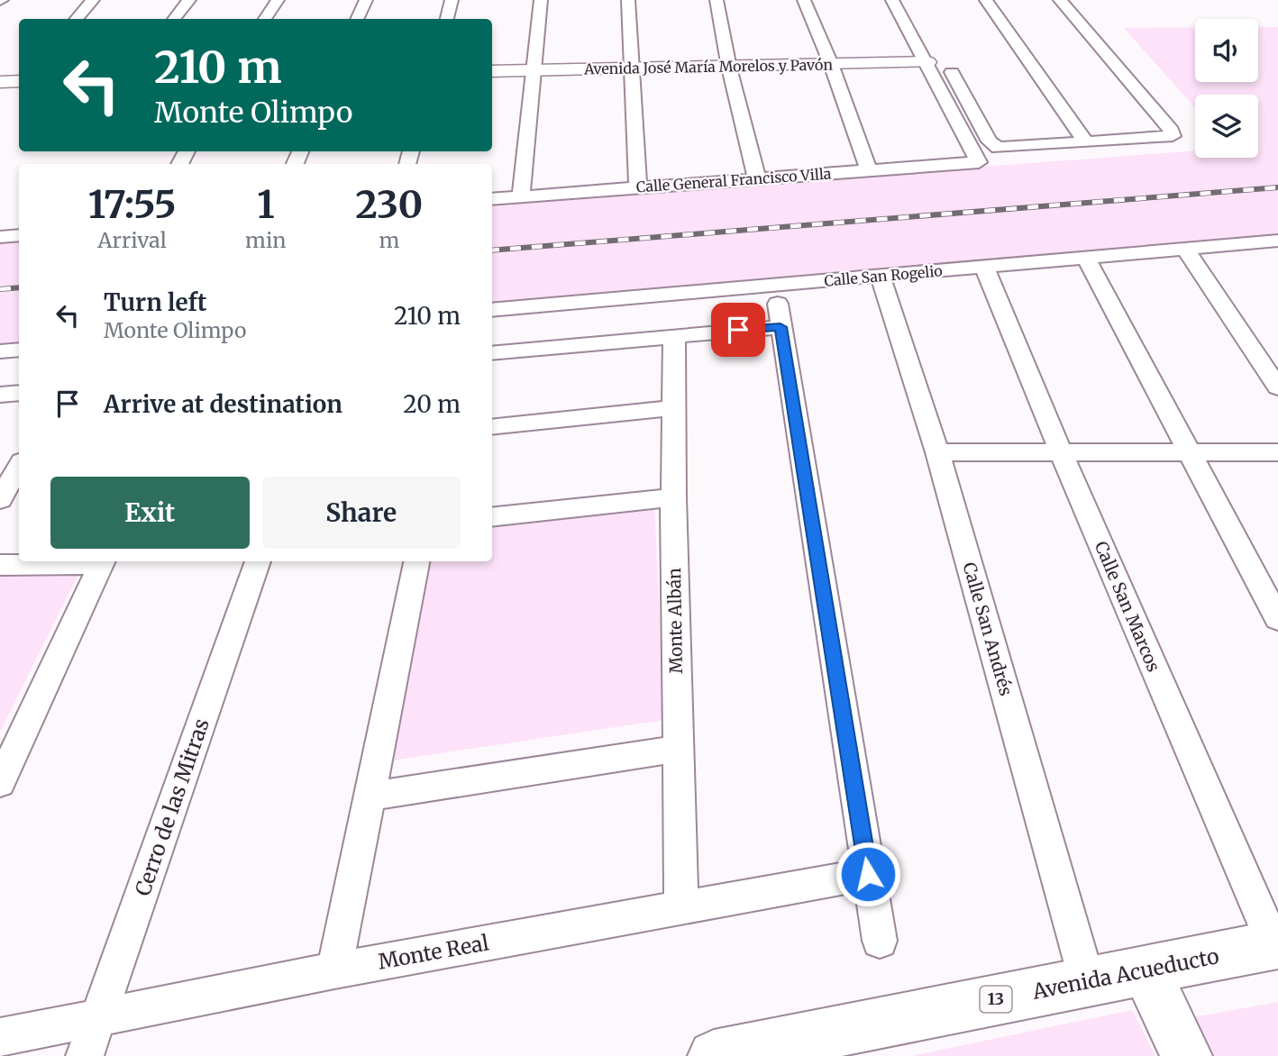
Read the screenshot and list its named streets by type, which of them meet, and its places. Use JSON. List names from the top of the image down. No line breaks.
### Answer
{"streets":{"main road":["Avenida Acueducto","13"],"street":["Avenida José María Morelos y Pavón","Calle General Francisco Villa","Calle San Rogelio","Calle San Marcos","Monte Albán","Calle San Andrés","Cerro de las Mitras","Monte Real"]},"crossings":[["Avenida José María Morelos y Pavón","Calle General Francisco Villa"],["Calle San Rogelio","Calle San Marcos"],["Calle San Rogelio","Calle San Andrés"],["Calle San Marcos","Avenida Acueducto"],["Monte Albán","Monte Real"],["Calle San Andrés","Avenida Acueducto"],["Cerro de las Mitras","Monte Real"]],"page":{"turn":["210 m","Monte Olimpo"],"eta":["17:55","Arrival","1","min","230","m"],"list":[{"name":"Turn left","note":"Monte Olimpo","value":"210 m"},{"name":"Arrive at destination","value":"20 m"}],"buttons":["Exit","Share"]}}
